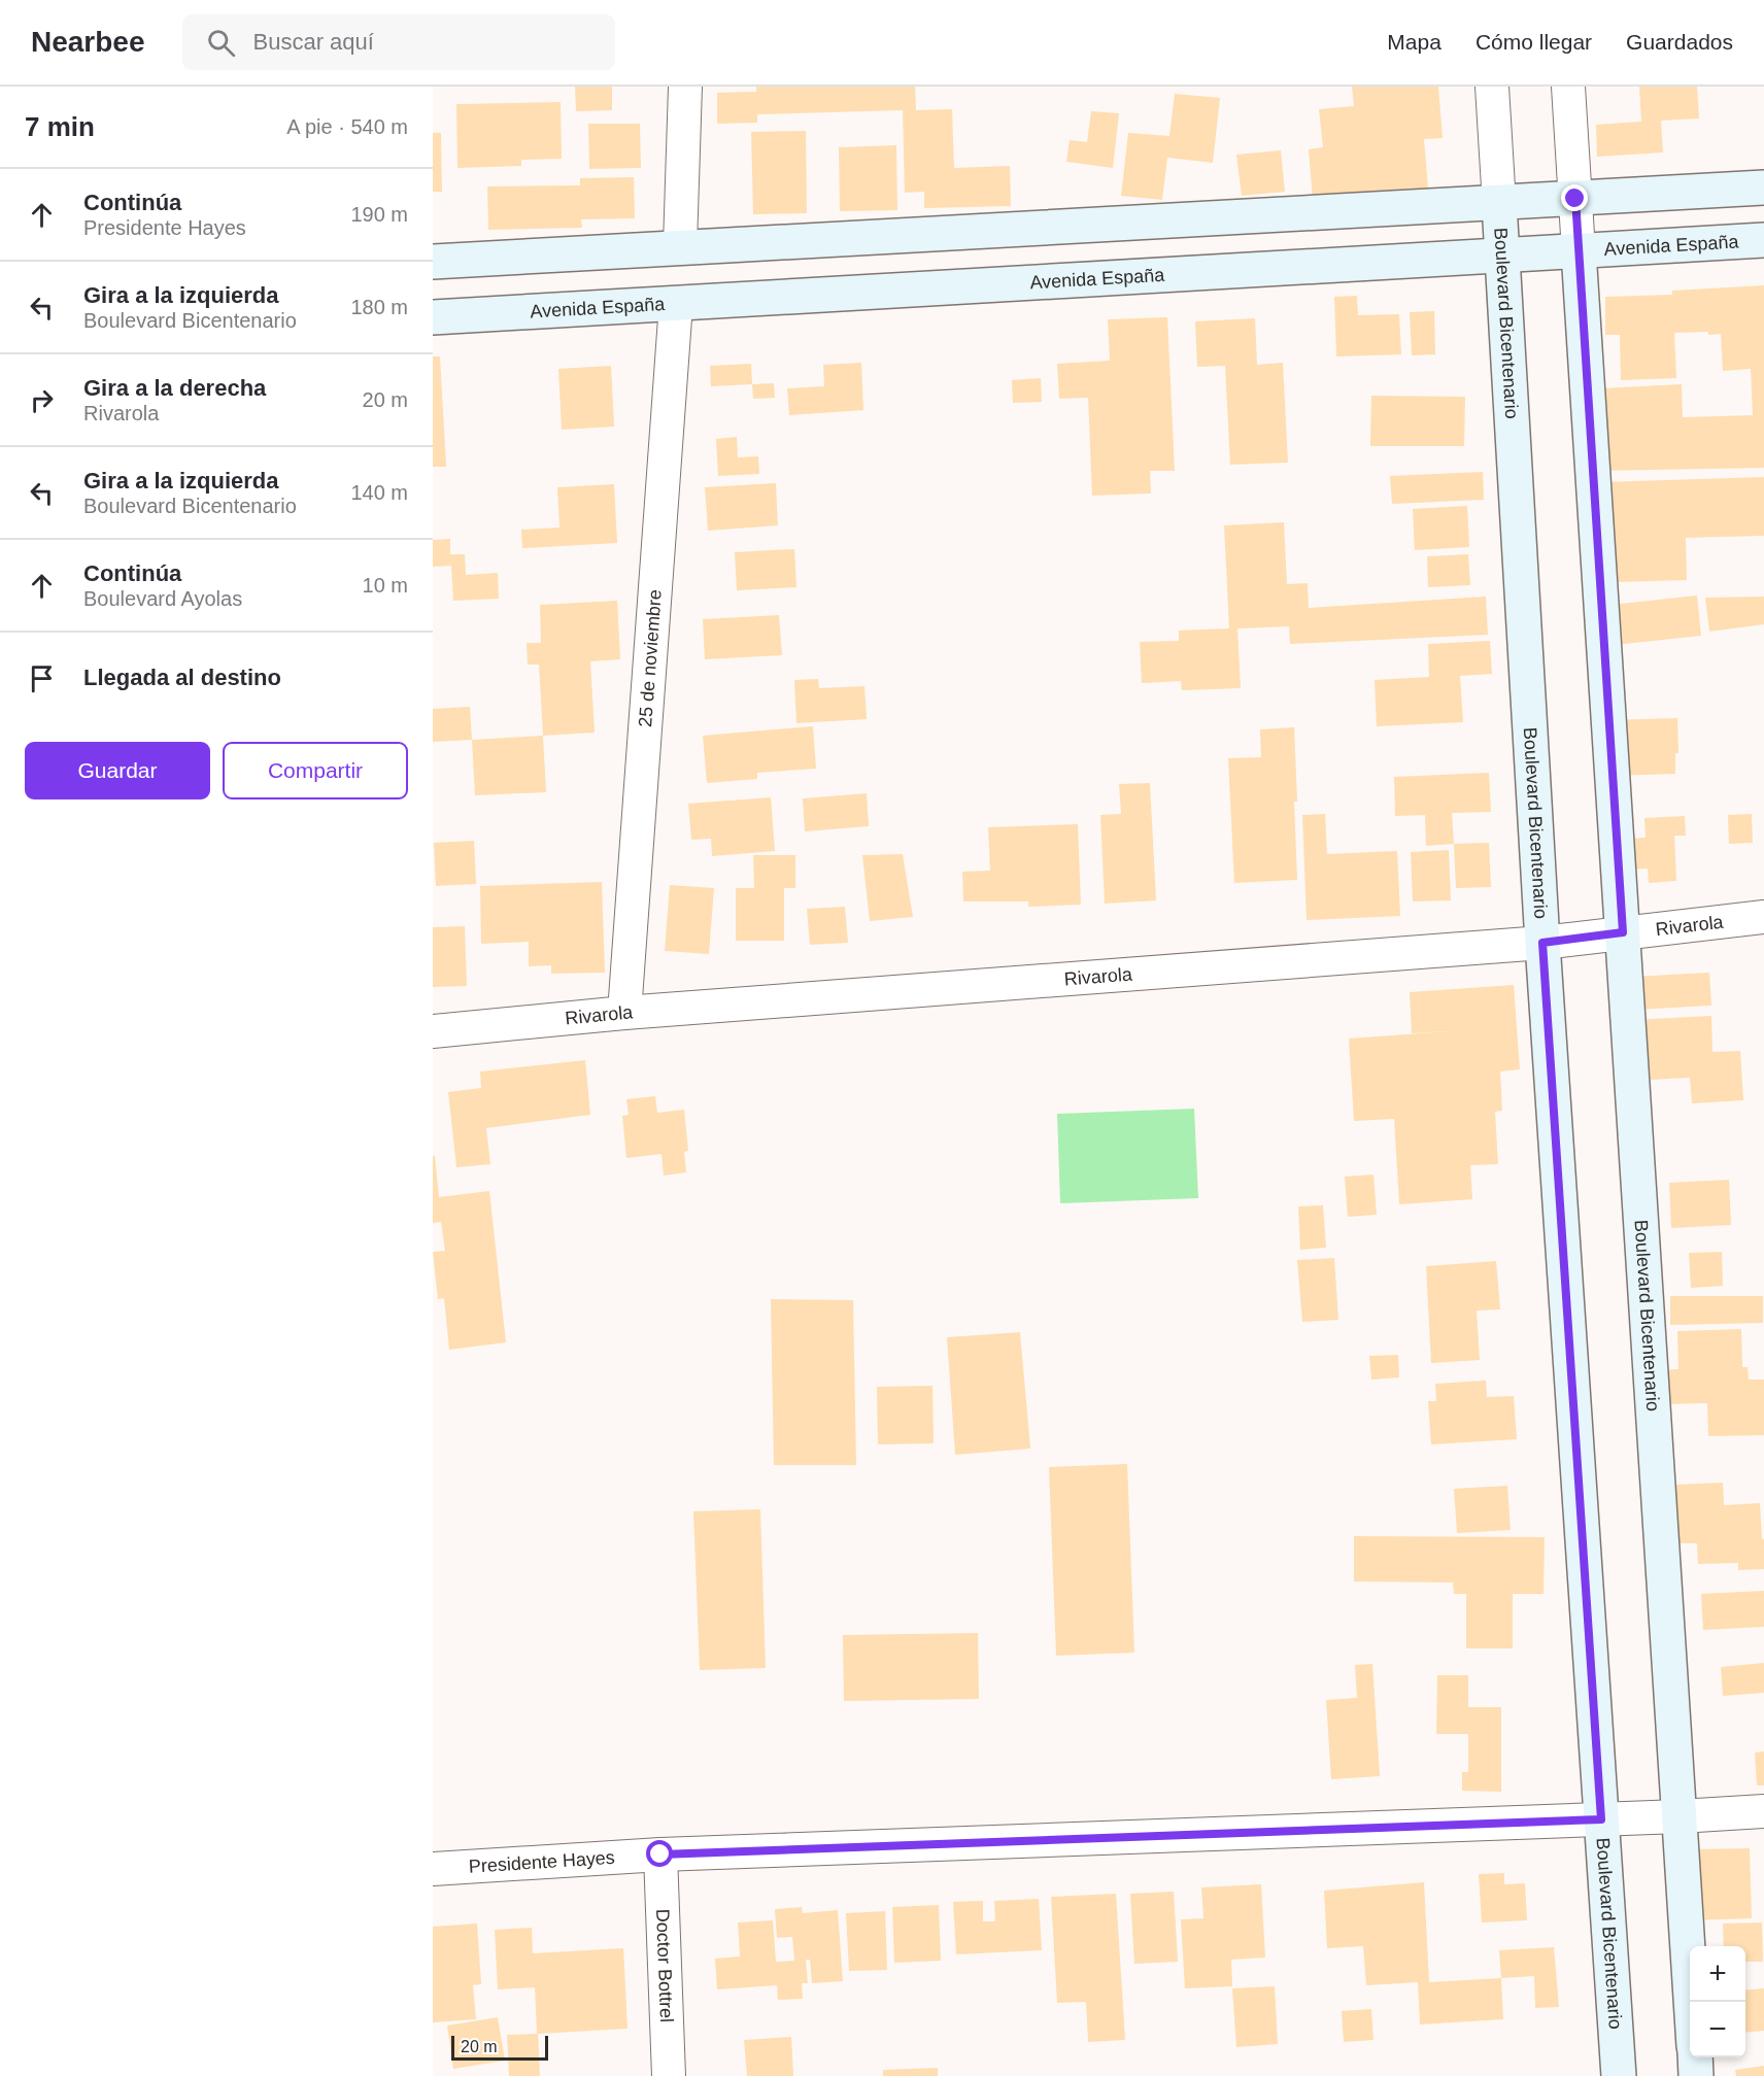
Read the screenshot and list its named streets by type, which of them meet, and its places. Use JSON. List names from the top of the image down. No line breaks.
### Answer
{"streets":{"street":["Avenida España","Boulevard Bicentenario","25 de noviembre","Rivarola","Presidente Hayes","Doctor Bottrel"]},"crossings":[["Avenida España","Boulevard Bicentenario"],["Avenida España","25 de noviembre"],["Boulevard Bicentenario","Rivarola"],["Boulevard Bicentenario","Presidente Hayes"],["25 de noviembre","Rivarola"],["Presidente Hayes","Doctor Bottrel"]],"scale_bar":"20 m","page":{"header":"Nearbee","search":"Buscar aquí","nav":["Mapa","Cómo llegar","Guardados"],"heading":["7 min","A pie · 540 m"],"list":[["Continúa","Presidente Hayes","190 m"],["Gira a la izquierda","Boulevard Bicentenario","180 m"],["Gira a la derecha","Rivarola","20 m"],["Gira a la izquierda","Boulevard Bicentenario","140 m"],["Continúa","Boulevard Ayolas","10 m"],"Llegada al destino"],"buttons":["Guardar","Compartir"],"map_buttons":["+","−"],"scale":"20 m"}}
